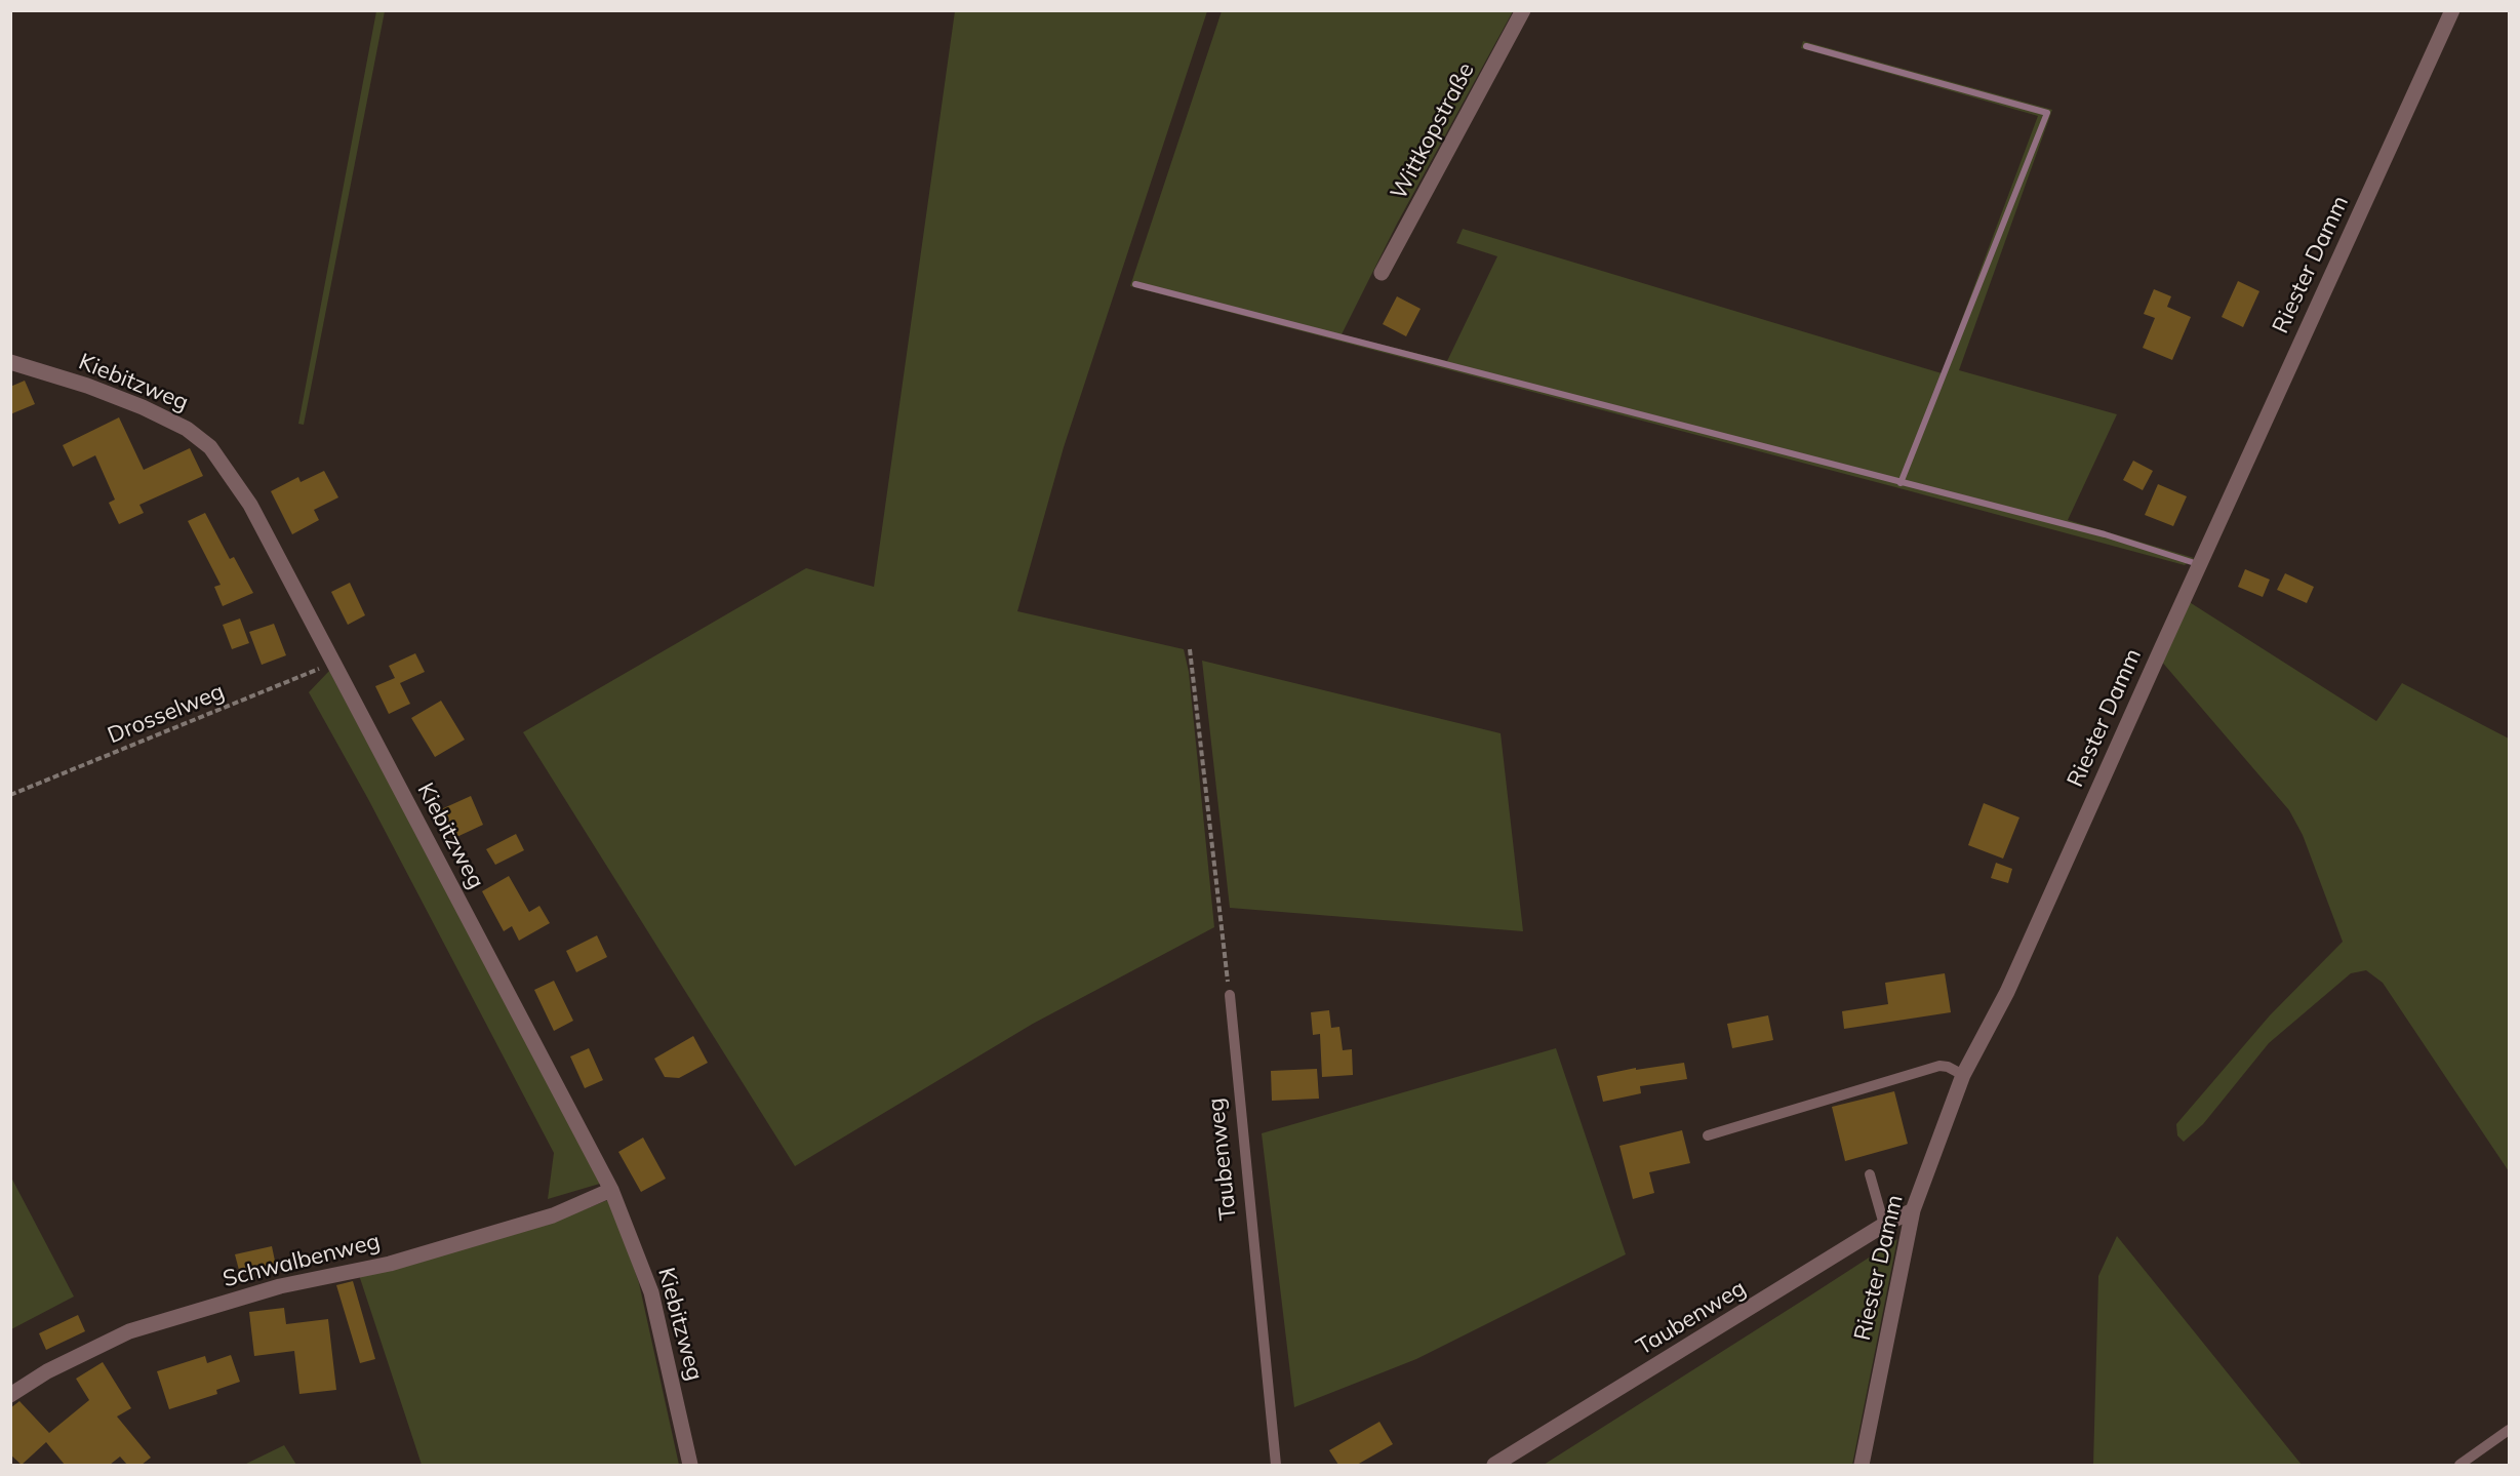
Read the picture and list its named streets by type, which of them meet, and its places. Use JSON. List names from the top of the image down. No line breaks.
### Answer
{"streets":{"street":["Wittkopstraße","Riester Damm","Kiebitzweg","Taubenweg","Schwalbenweg"],"path":["Drosselweg"]},"crossings":[["Riester Damm","Taubenweg"],["Kiebitzweg","Drosselweg"],["Kiebitzweg","Schwalbenweg"]]}
